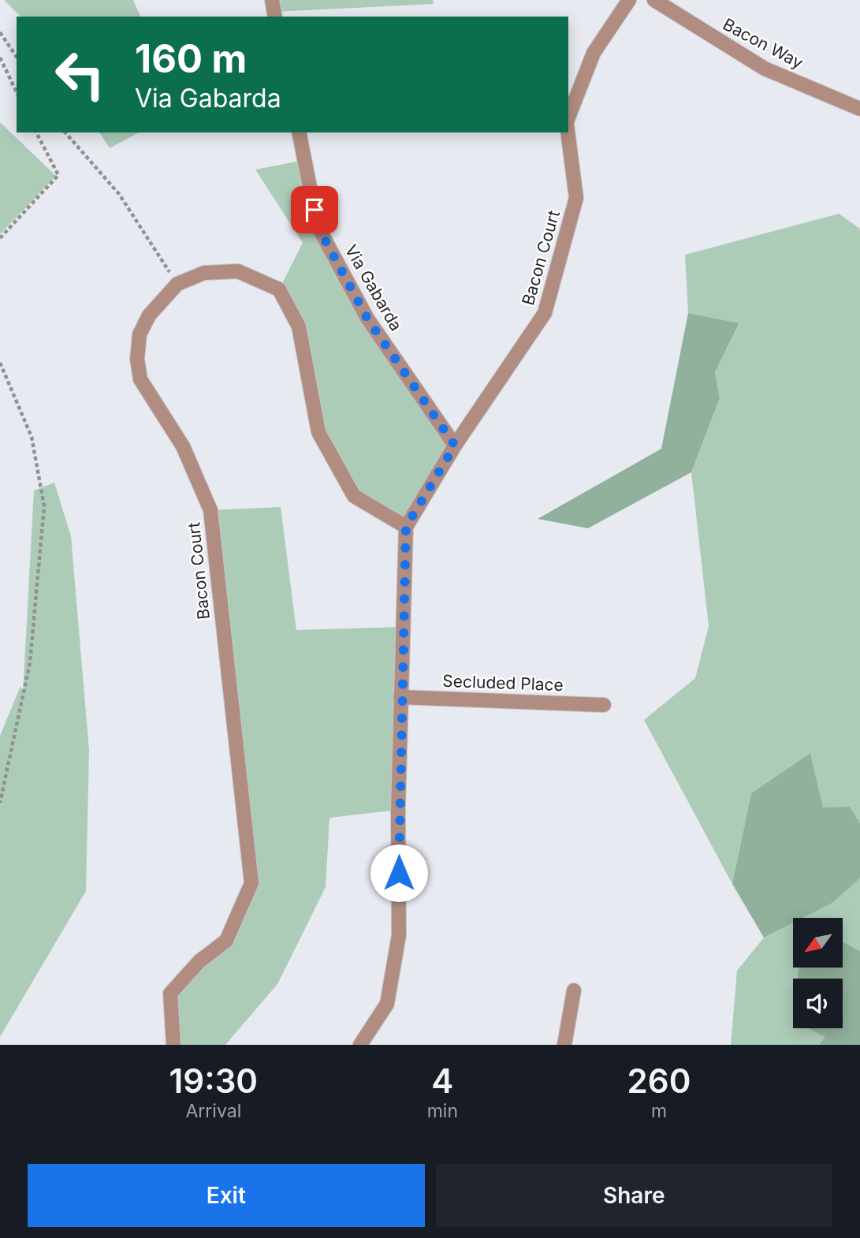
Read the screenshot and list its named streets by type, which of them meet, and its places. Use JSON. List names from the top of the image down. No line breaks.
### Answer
{"streets":{"street":["Bacon Way","Bacon Court","Via Gabarda","Secluded Place"]},"crossings":[["Bacon Court","Via Gabarda"],["Bacon Court","Secluded Place"]],"north":"bottom left","page":{"turn":["160 m","Via Gabarda"],"eta":["19:30","Arrival","4","min","260","m"],"buttons":["Exit","Share"]}}
